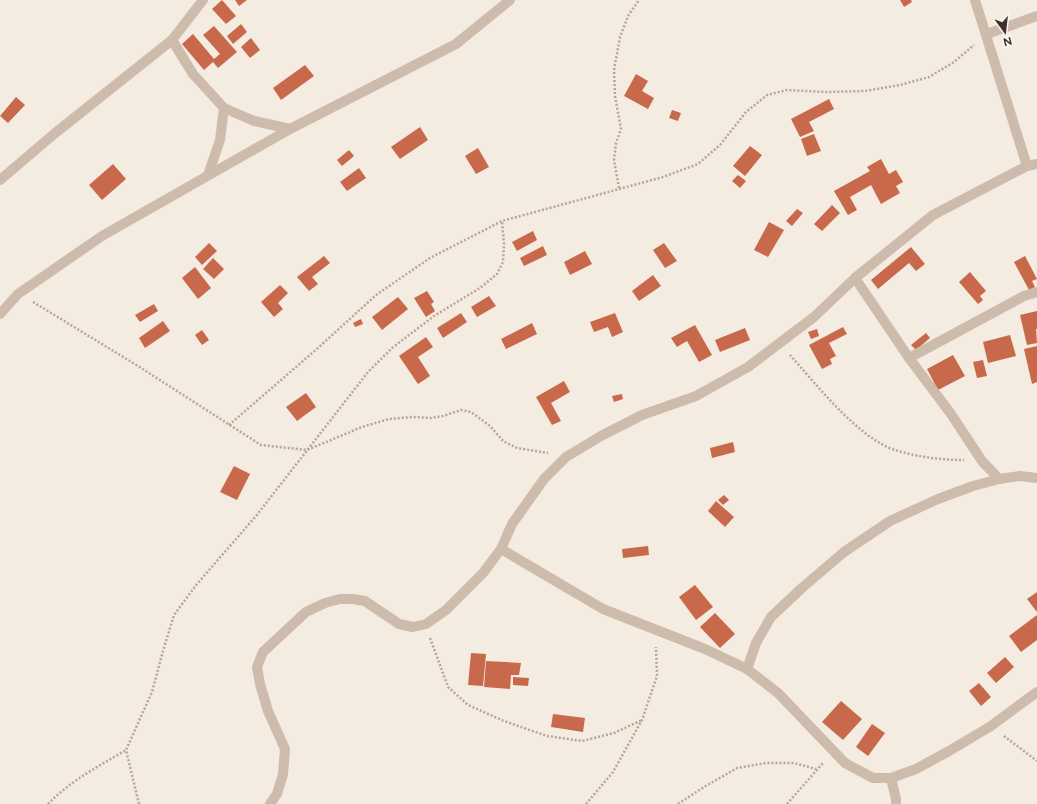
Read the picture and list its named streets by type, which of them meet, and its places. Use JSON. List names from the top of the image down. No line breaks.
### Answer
{"north":"bottom"}
